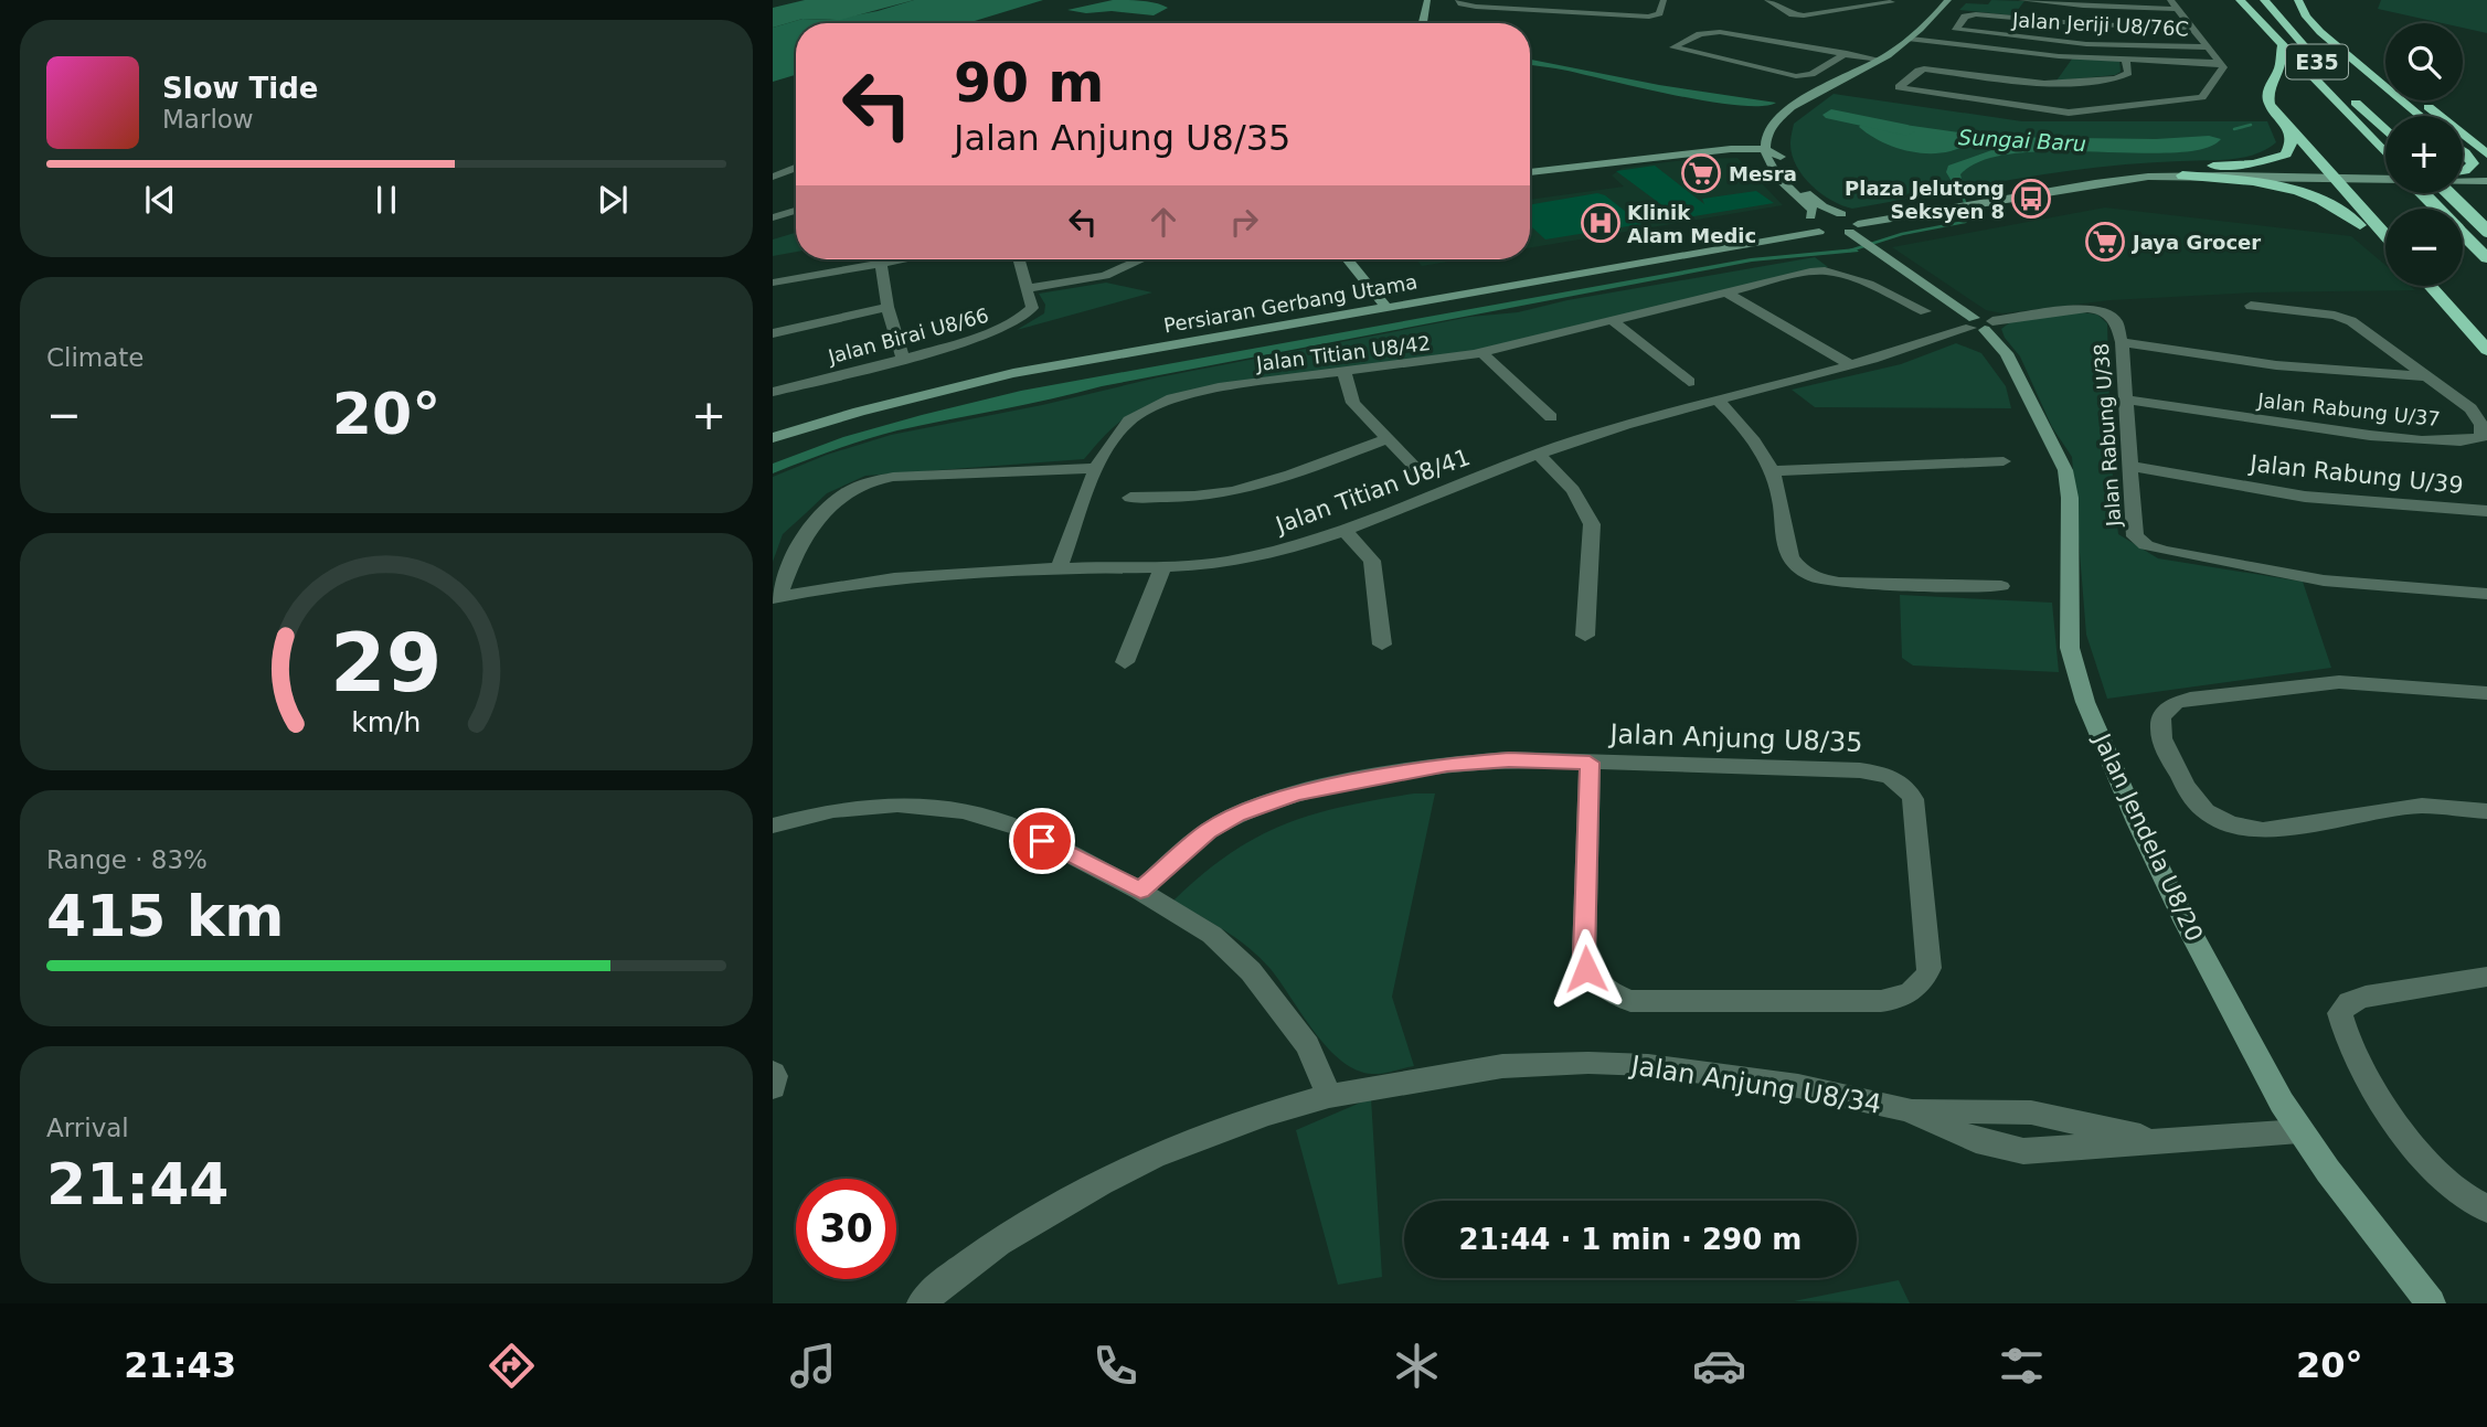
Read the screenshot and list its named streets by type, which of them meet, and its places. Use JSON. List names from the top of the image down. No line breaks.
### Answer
{"streets":{"highway":["E35"],"main road":["Persiaran Gerbang Utama","Jalan Jendela U8/20"],"street":["Jalan Jeriji U8/76C","Jalan Birai U8/66","Jalan Titian U8/42","Jalan Rabung U/37","Jalan Rabung U/38","Jalan Rabung U/39","Jalan Titian U8/41","Jalan Anjung U8/35","Jalan Anjung U8/34"]},"crossings":[["Persiaran Gerbang Utama","Jalan Jendela U8/20"],["Jalan Titian U8/42","Jalan Titian U8/41"],["Jalan Rabung U/37","Jalan Rabung U/38"],["Jalan Rabung U/38","Jalan Rabung U/39"],["Jalan Rabung U/38","Jalan Titian U8/41"],["Jalan Rabung U/38","Jalan Jendela U8/20"],["Jalan Titian U8/41","Jalan Jendela U8/20"],["Jalan Jendela U8/20","Jalan Anjung U8/34"]],"water":["Sungai Baru"],"places":{"supermarket":["Mesra","Jaya Grocer"],"bus stop":["Plaza Jelutong Seksyen 8"],"hospital":["Klinik Alam Medic"]},"page":{"map_buttons":["+","−"],"turn":["90 m","Jalan Anjung U8/35"],"song":["Slow Tide","Marlow"],"tile":["Climate",["Range · 83%","415 km"],["Arrival","21:44"]],"heat":["−","20°","+"],"limit":"30","trip":"21:44 · 1 min · 290 m","tabs":["21:43","20°"],"gauge":["29","km/h"]}}
